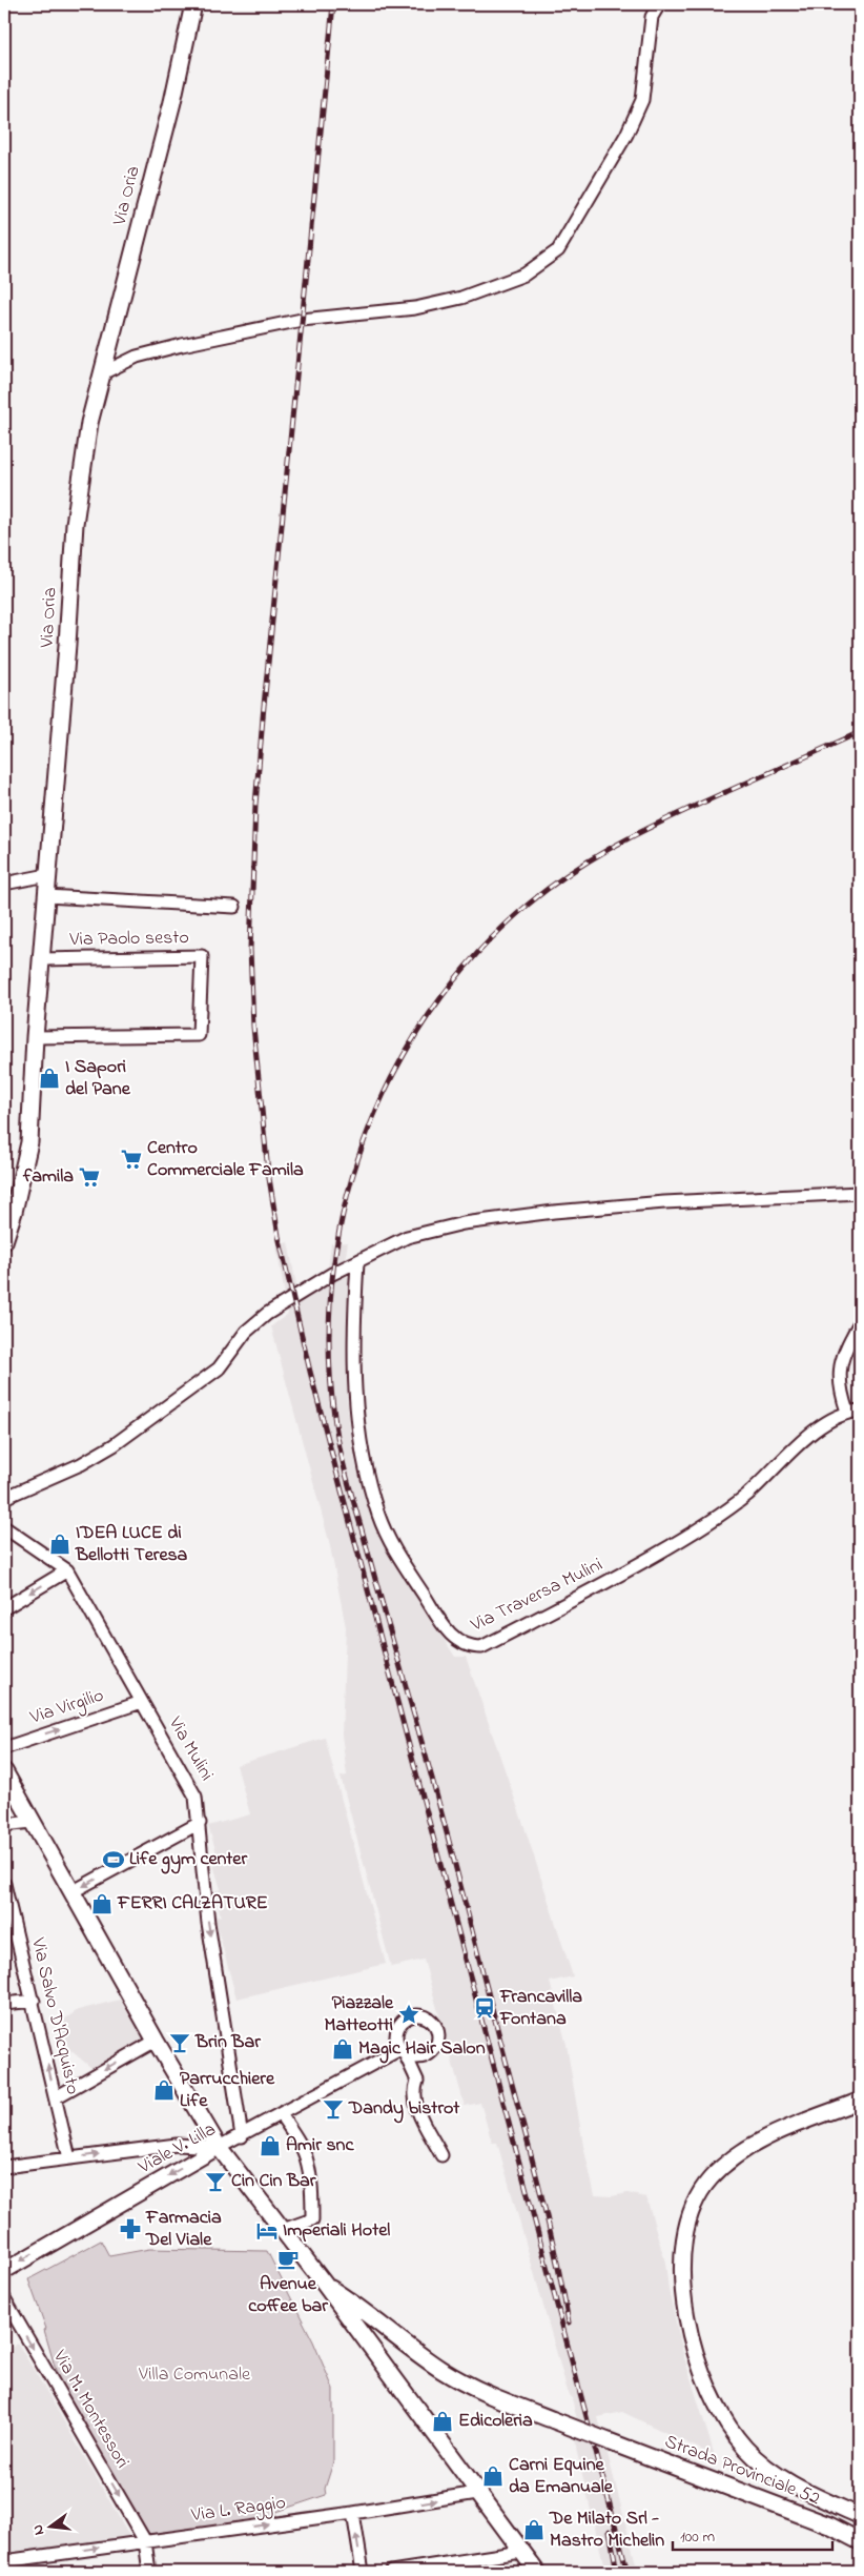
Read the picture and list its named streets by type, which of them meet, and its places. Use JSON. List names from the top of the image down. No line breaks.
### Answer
{"streets":{"main road":["Via Oria","Strada Provinciale 52"],"street":["Via Paolo sesto","Via Traversa Mulini","Via Virgilio","Via Mulini","Via Salvo D'Acquisto","Viale V. Lilla","Via M. Montessori","Via L. Raggio"]},"crossings":[["Via Oria","Via Paolo sesto"],["Via Virgilio","Via Mulini"],["Via Mulini","Viale V. Lilla"],["Via M. Montessori","Via L. Raggio"]],"one_way":["Via Virgilio","Via Mulini","Via Salvo D'Acquisto","Via M. Montessori","Via L. Raggio"],"parks":["Villa Comunale"],"places":{"shop":["I Sapori del Pane","IDEA LUCE di Bellotti Teresa","FERRI CALZATURE","Magic Hair Salon","Parrucchiere Life","Amir snc","Edicoleria","Carni Equine da Emanuale","De Milato Srl - Mastro Michelin"],"supermarket":["Centro Commerciale Famila","famila"],"sports":["Life gym center"],"station":["Francavilla Fontana"],"place":["Piazzale Matteotti"],"bar":["Brin Bar","Dandy bistrot","Cin Cin Bar"],"pharmacy":["Farmacia Del Viale"],"hotel":["Imperiali Hotel"],"cafe":["Avenue coffee bar"]},"scale_bar":"100 m","north":"left"}
